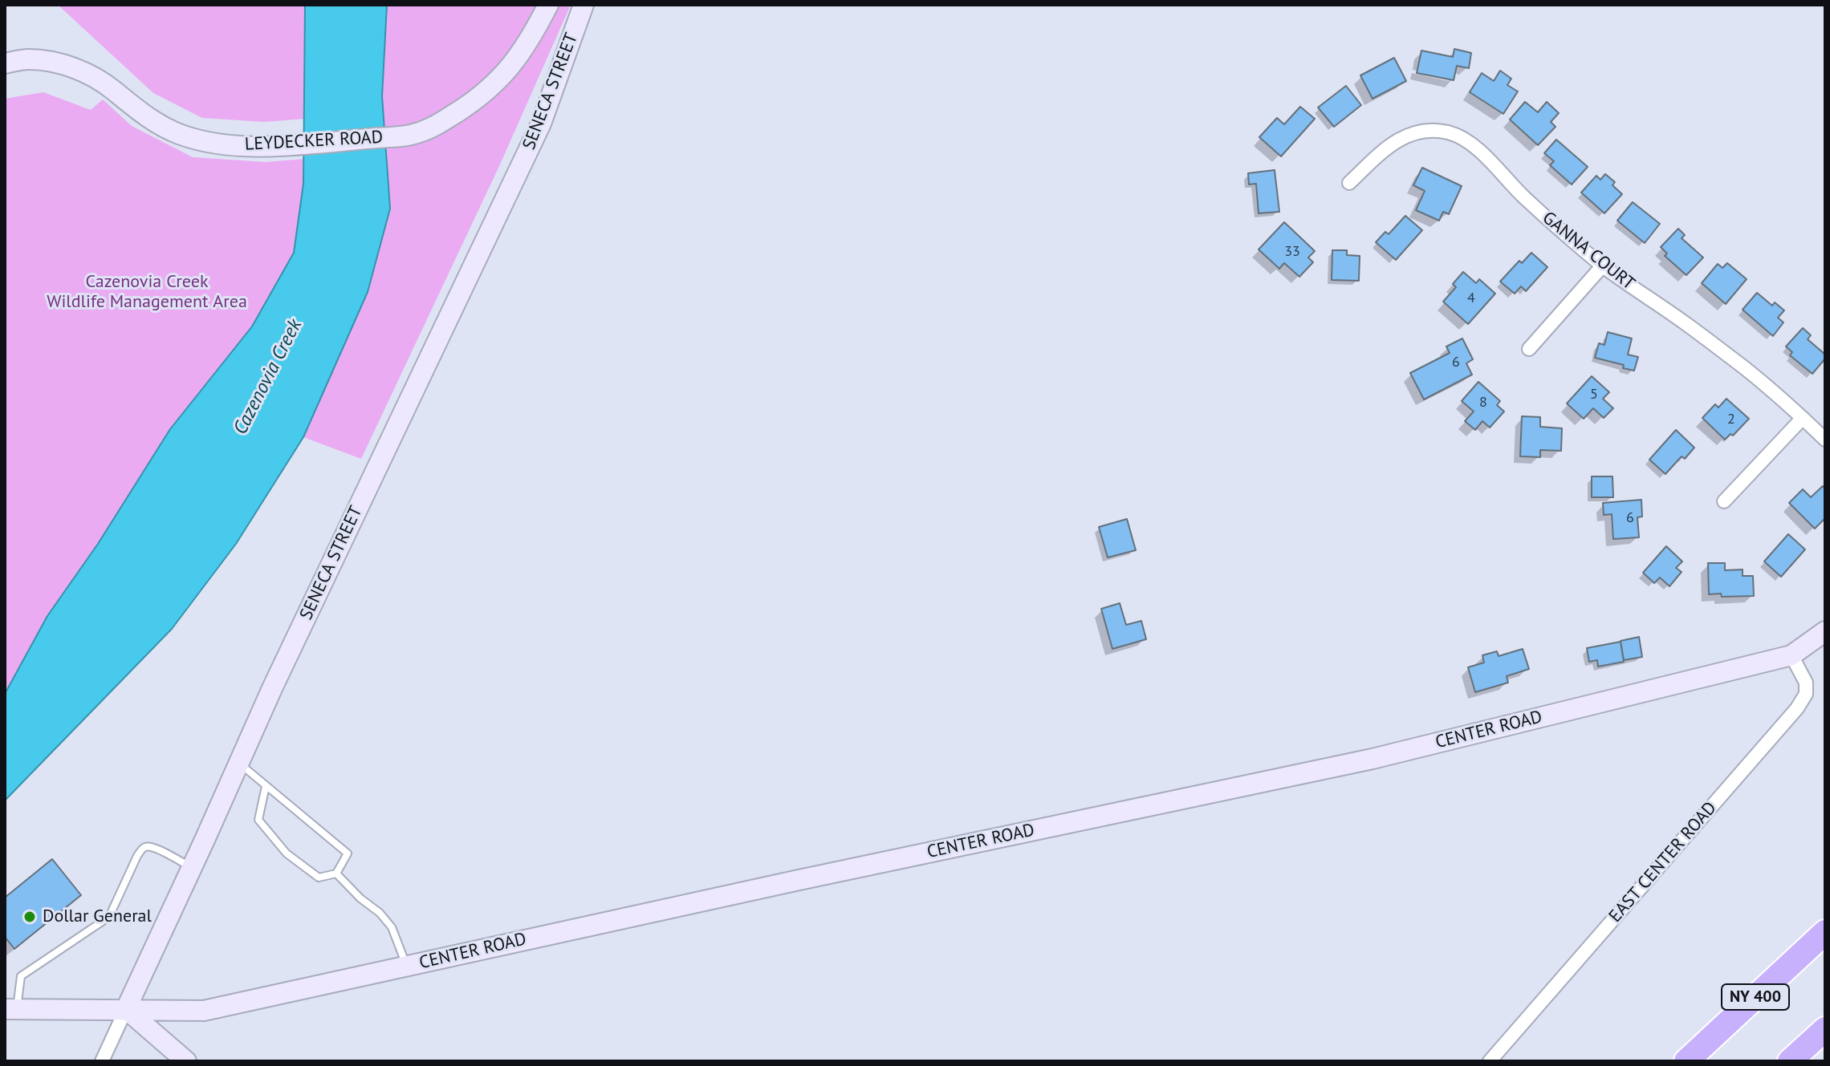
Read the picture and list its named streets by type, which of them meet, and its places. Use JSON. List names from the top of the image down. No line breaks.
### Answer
{"streets":{"highway":["NY 400"],"main road":["SENECA STREET","LEYDECKER ROAD","CENTER ROAD"],"street":["GANNA COURT","EAST CENTER ROAD"]},"crossings":[["SENECA STREET","CENTER ROAD"],["CENTER ROAD","EAST CENTER ROAD"]],"water":["Cazenovia Creek"],"parks":["Cazenovia Creek Wildlife Management Area"],"places":["Dollar General"],"house_numbers":["33","4","6","5","8","2","6"]}
